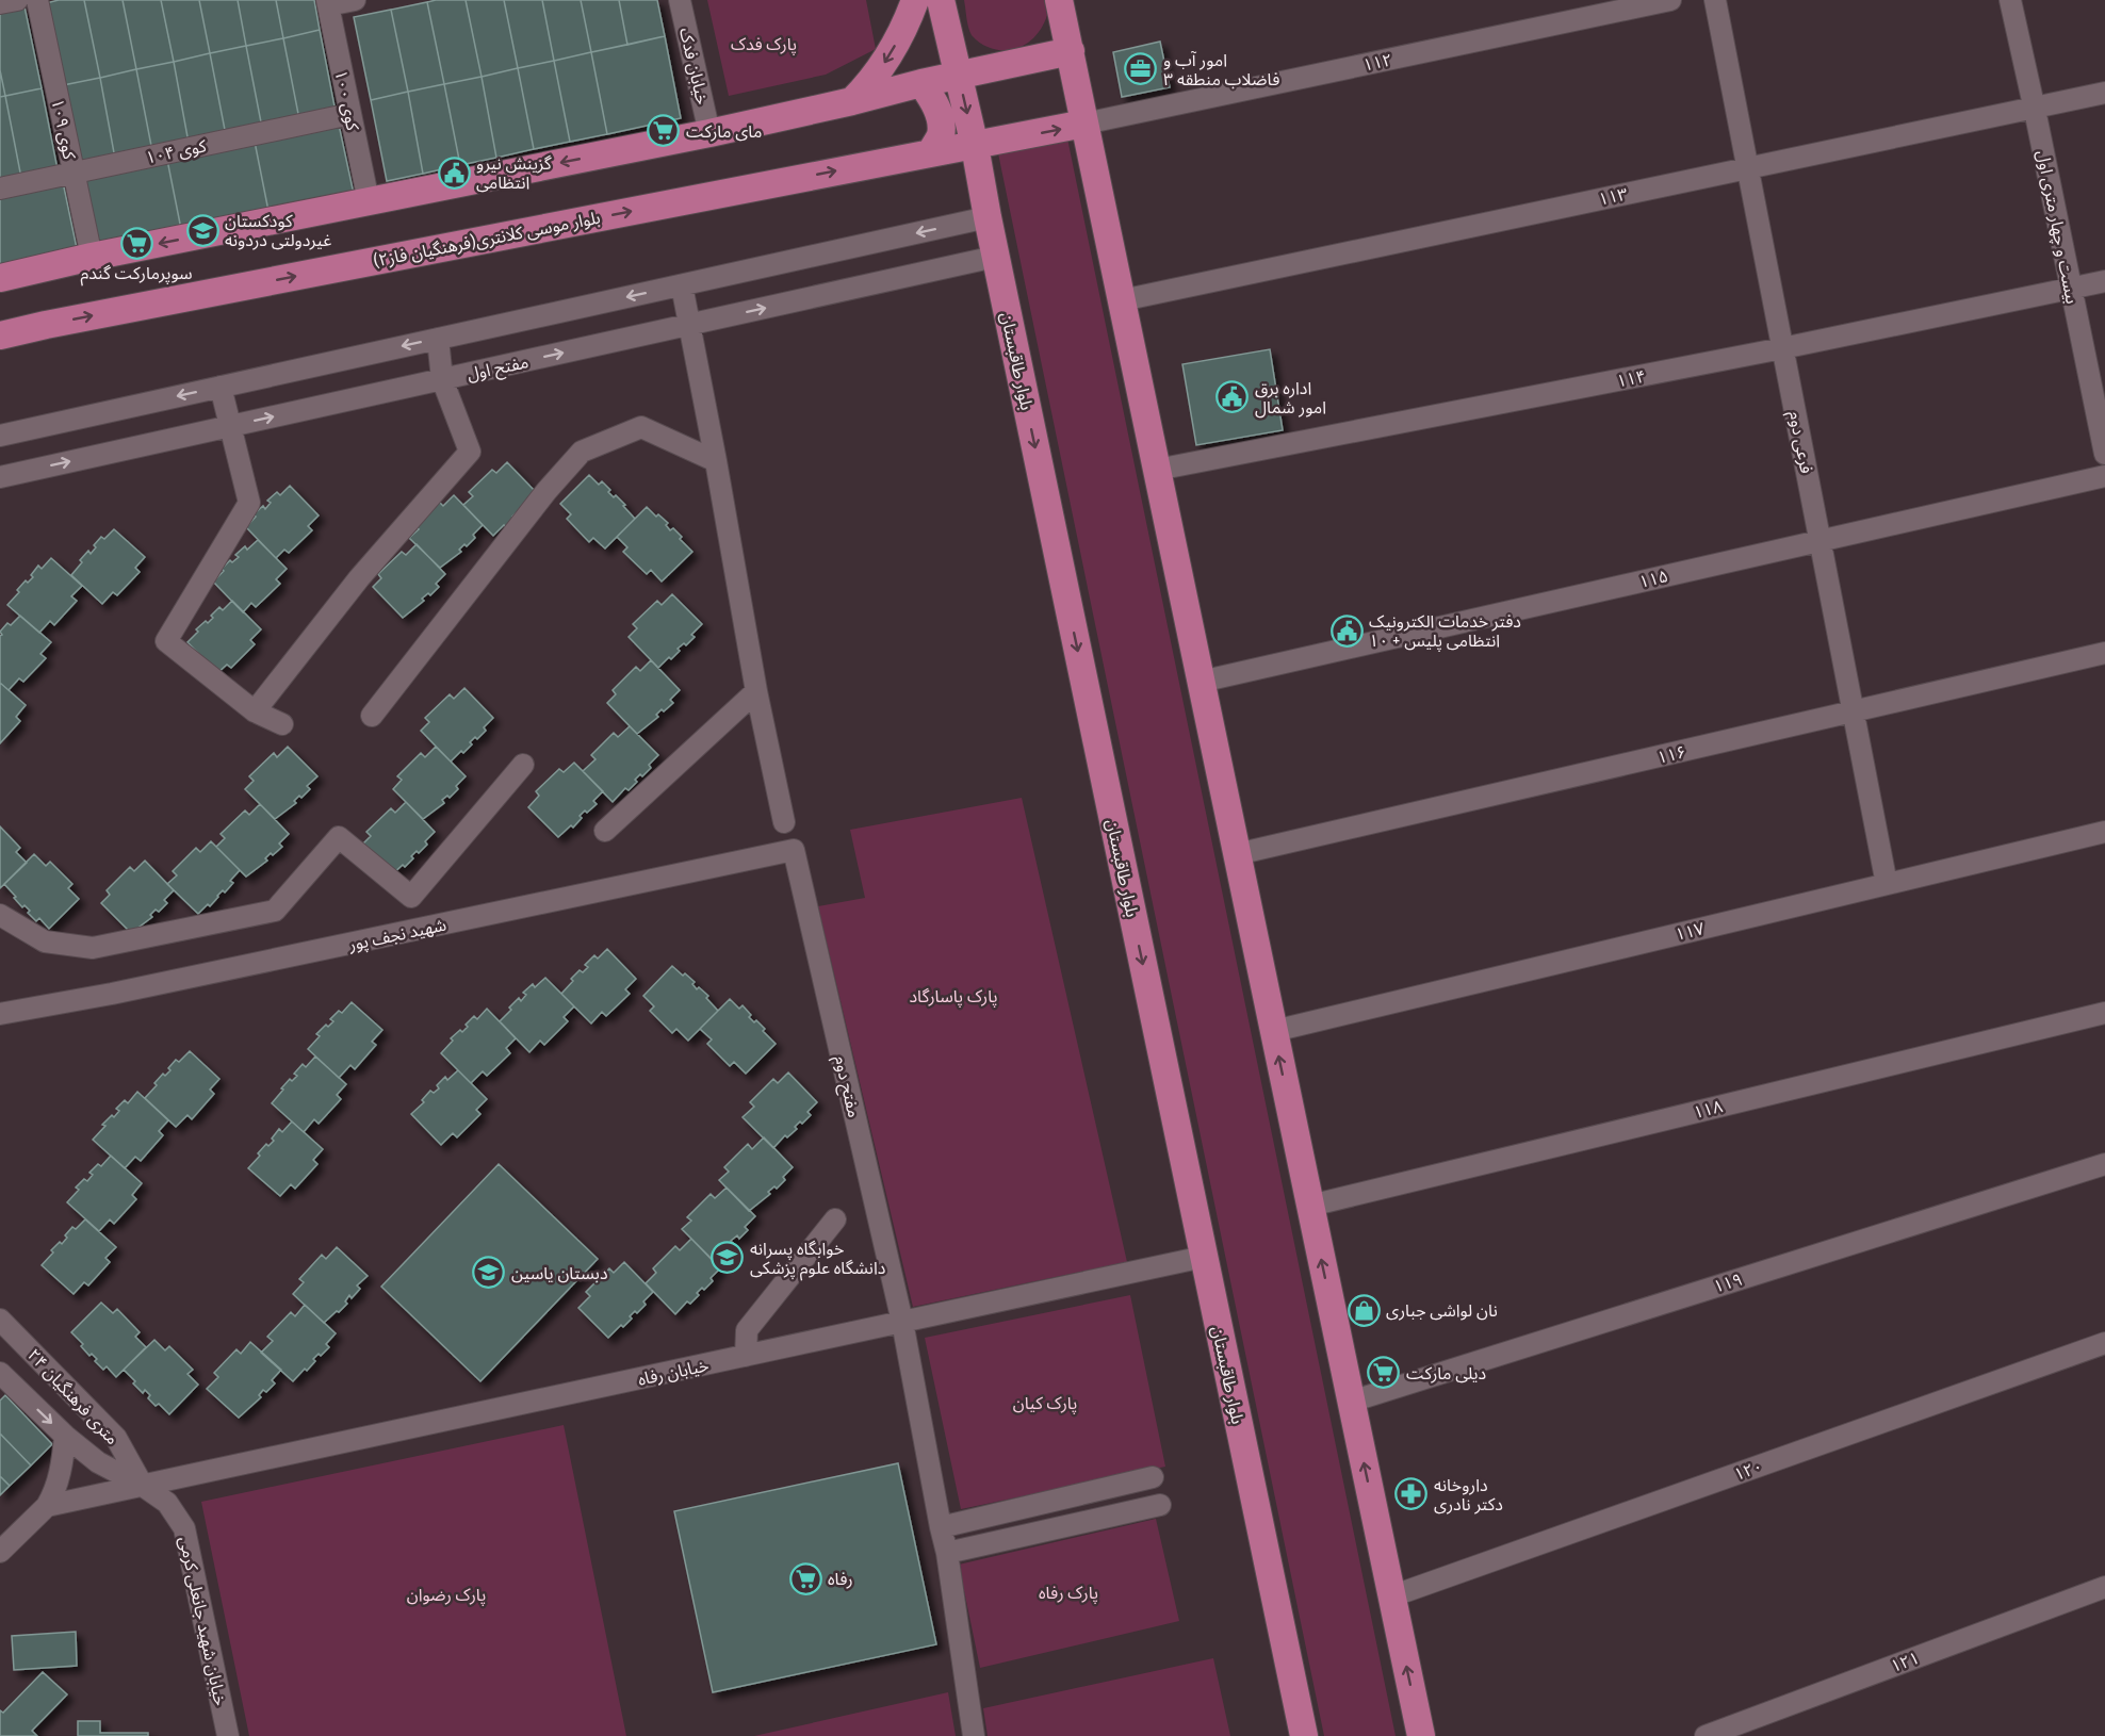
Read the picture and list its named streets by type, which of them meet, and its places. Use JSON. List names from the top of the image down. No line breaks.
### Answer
{"streets":{"main road":["بلوار موسی کلانتری(فرهنگیان فاز۲)","بلوار طاقبستان"],"street":["۱۱۲","خیابان فدک","کوی ۱۰۰","کوی ۱۰۹","کوی ۱۰۴","۱۱۳","بیست و چهار متری اول","مفتح اول","۱۱۴","فرعی دوم","۱۱۵","۱۱۶","۱۱۷","شهید نجف پور","مفتح دوم","۱۱۸","۱۱۹","خیابان رفاه","۲۴ متری فرهنگیان","۱۲۰","خیابان شهید جانعلی کرمی","۱۲۱"]},"crossings":[["۱۱۲","بلوار موسی کلانتری(فرهنگیان فاز۲)"],["کوی ۱۰۰","کوی ۱۰۴"],["کوی ۱۰۹","کوی ۱۰۴"],["۱۱۳","بیست و چهار متری اول"],["۱۱۳","فرعی دوم"],["بیست و چهار متری اول","۱۱۴"],["بلوار موسی کلانتری(فرهنگیان فاز۲)","بلوار طاقبستان"],["بلوار طاقبستان","مفتح اول"],["بلوار طاقبستان","خیابان رفاه"],["۱۱۴","فرعی دوم"],["فرعی دوم","۱۱۵"],["فرعی دوم","۱۱۶"],["فرعی دوم","۱۱۷"],["شهید نجف پور","مفتح دوم"],["مفتح دوم","خیابان رفاه"],["خیابان رفاه","۲۴ متری فرهنگیان"],["خیابان رفاه","خیابان شهید جانعلی کرمی"],["۲۴ متری فرهنگیان","خیابان شهید جانعلی کرمی"]],"parks":["پارک فدک","پارک پاسارگاد","پارک کیان","پارک رفاه","پارک رضوان"],"places":{"office":["امور آب و فاضلاب منطقه ۳"],"supermarket":["مای مارکت","سوپرمارکت گندم","دیلی مارکت","رفاه"],"public building":["گزینش نیرو انتظامی","اداره برق امور شمال","دفتر خدمات الکترونیک انتظامی پلیس + ۱۰"],"school or university":["کودکستان غیردولتی دردونه","خوابگاه پسرانه دانشگاه علوم پزشکی","دبستان یاسین"],"shop":["نان لواشی جباری"],"pharmacy":["داروخانه دکتر نادری"]}}
